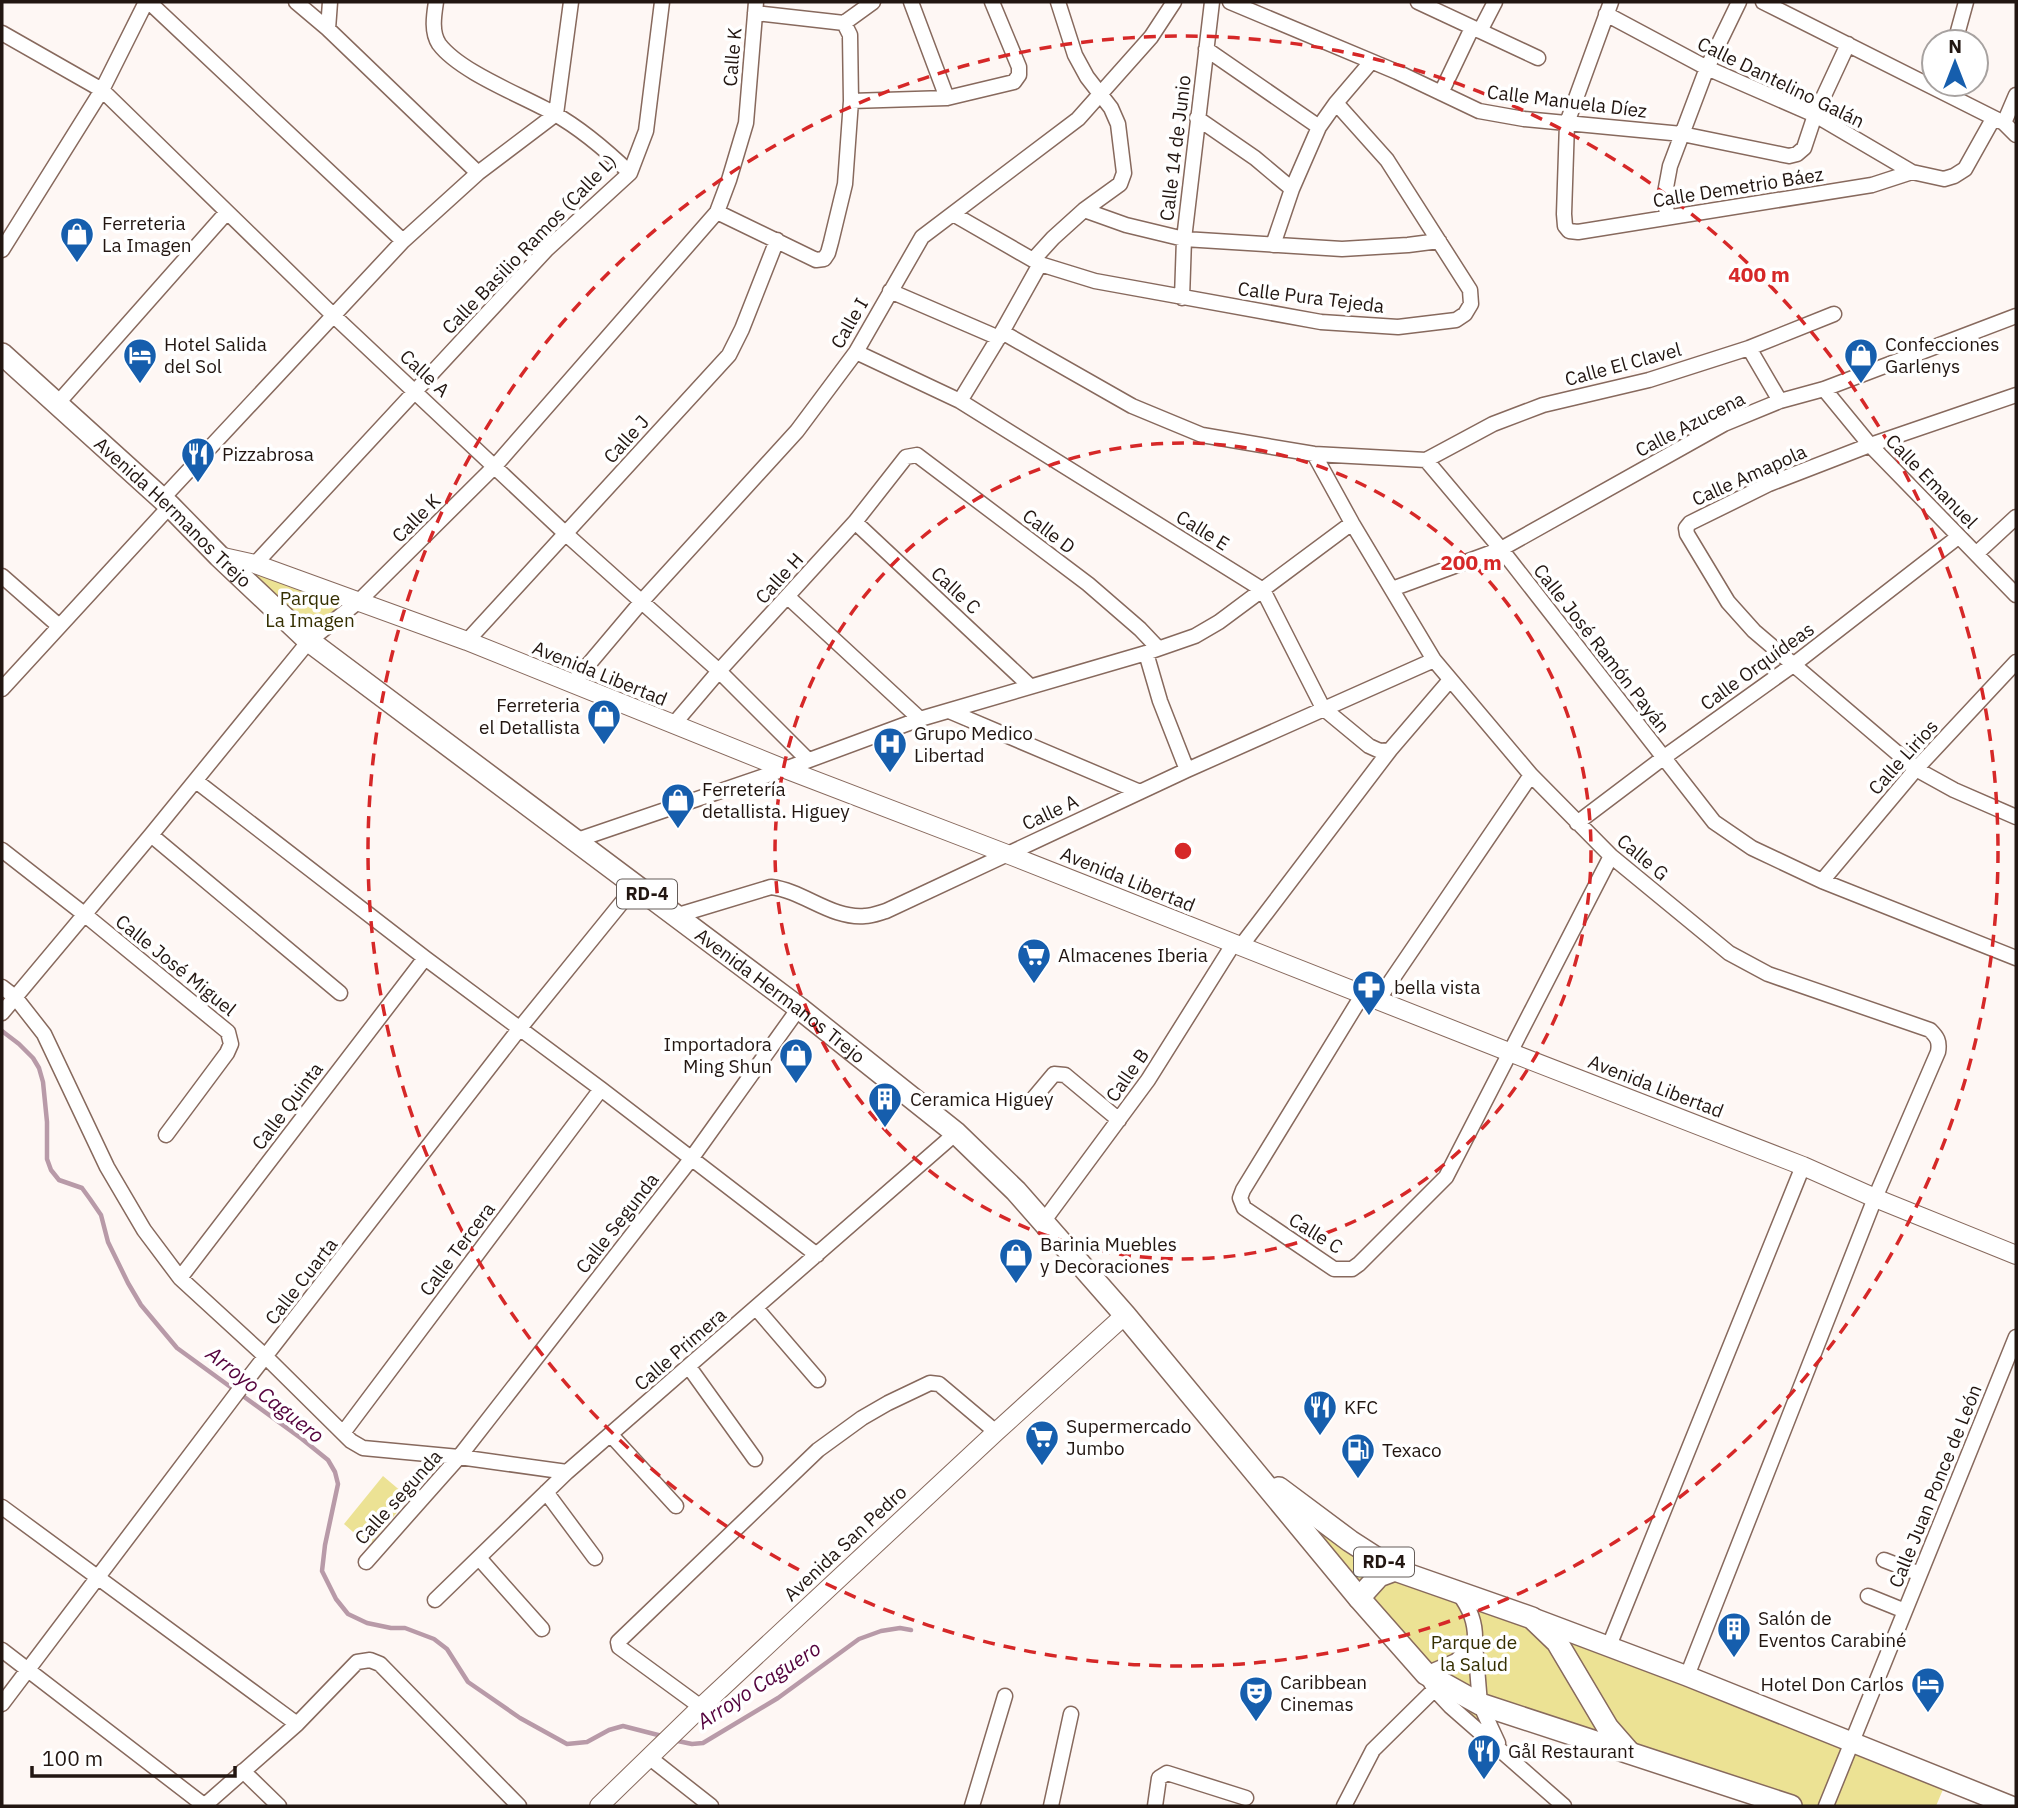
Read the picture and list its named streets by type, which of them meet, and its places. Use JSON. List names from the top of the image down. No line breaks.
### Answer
{"streets":{"main road":["Avenida Hermanos Trejo","RD-4"],"street":["Calle K","Calle Dantelino Galán","Calle Manuela Díez","Calle 14 de Junio","Calle Demetrio Báez","Calle Basilio Ramos (Calle L)","Calle Pura Tejeda","Calle I","Calle El Clavel","Calle A","Calle Azucena","Calle J","Calle Amapola","Calle Emanuel","Calle E","Calle D","Calle H","Calle C","Calle José Ramón Payán","Calle Orquídeas","Avenida Libertad","Calle Lirios","Calle G","Calle José Miguel","Calle B","Calle Quinta","Calle Segunda","Calle Tercera","Calle Cuarta","Calle Primera","Calle Juan Ponce de León","Calle segunda","Avenida San Pedro"]},"crossings":[["Calle K","Calle A"],["Calle K","Avenida Hermanos Trejo"],["Calle K","Avenida Libertad"],["Calle K","Calle José Miguel"],["Calle Dantelino Galán","Calle Manuela Díez"],["Calle Dantelino Galán","Calle Demetrio Báez"],["Calle Manuela Díez","Calle Demetrio Báez"],["Calle 14 de Junio","Calle Pura Tejeda"],["Calle Basilio Ramos (Calle L)","Calle A"],["Calle Basilio Ramos (Calle L)","Avenida Libertad"],["Calle Pura Tejeda","Calle I"],["Calle I","Calle A"],["Calle I","Calle E"],["Calle I","Avenida Libertad"],["Calle El Clavel","Calle José Ramón Payán"],["Calle A","Calle J"],["Calle A","Avenida Hermanos Trejo"],["Calle A","Calle H"],["Calle A","Avenida Libertad"],["Calle A","Calle G"],["Calle Azucena","Calle Emanuel"],["Calle Azucena","Calle José Ramón Payán"],["Calle Azucena","Calle G"],["Calle J","Avenida Libertad"],["Calle Amapola","Calle Emanuel"],["Calle Amapola","Calle Orquídeas"],["Calle Amapola","Calle Lirios"],["Calle Emanuel","Calle Orquídeas"],["Avenida Hermanos Trejo","Avenida Libertad"],["Avenida Hermanos Trejo","Calle B"],["Avenida Hermanos Trejo","Calle Segunda"],["Avenida Hermanos Trejo","Calle Cuarta"],["Avenida Hermanos Trejo","Calle Primera"],["Avenida Hermanos Trejo","Avenida San Pedro"],["Calle D","Calle H"],["Calle H","Calle C"],["Calle H","Avenida Libertad"],["Calle C","Avenida Libertad"],["Calle C","Calle G"],["Calle José Ramón Payán","Calle Orquídeas"],["Calle José Ramón Payán","Calle Lirios"],["Calle Orquídeas","Calle G"],["Avenida Libertad","Calle G"],["Avenida Libertad","Calle B"],["Calle Segunda","Calle segunda"]],"water":["Arroyo Caguero"],"parks":["Parque La Imagen","Parque de la Salud"],"places":{"shop":["Ferreteria La Imagen","Confecciones Garlenys","Ferreteria el Detallista","Ferretería detallista. Higuey","Importadora Ming Shun","Barinia Muebles y Decoraciones"],"hotel":["Hotel Salida del Sol","Hotel Don Carlos"],"restaurant":["Pizzabrosa","KFC","Gål Restaurant"],"hospital":["Grupo Medico Libertad"],"supermarket":["Almacenes Iberia","Supermercado Jumbo"],"pharmacy":["bella vista"],"building":["Ceramica Higuey","Salón de Eventos Carabiné"],"fuel station":["Texaco"],"theatre":["Caribbean Cinemas"]},"scale_bar":"100 m","north":"top","rings":["400 m","200 m"]}
